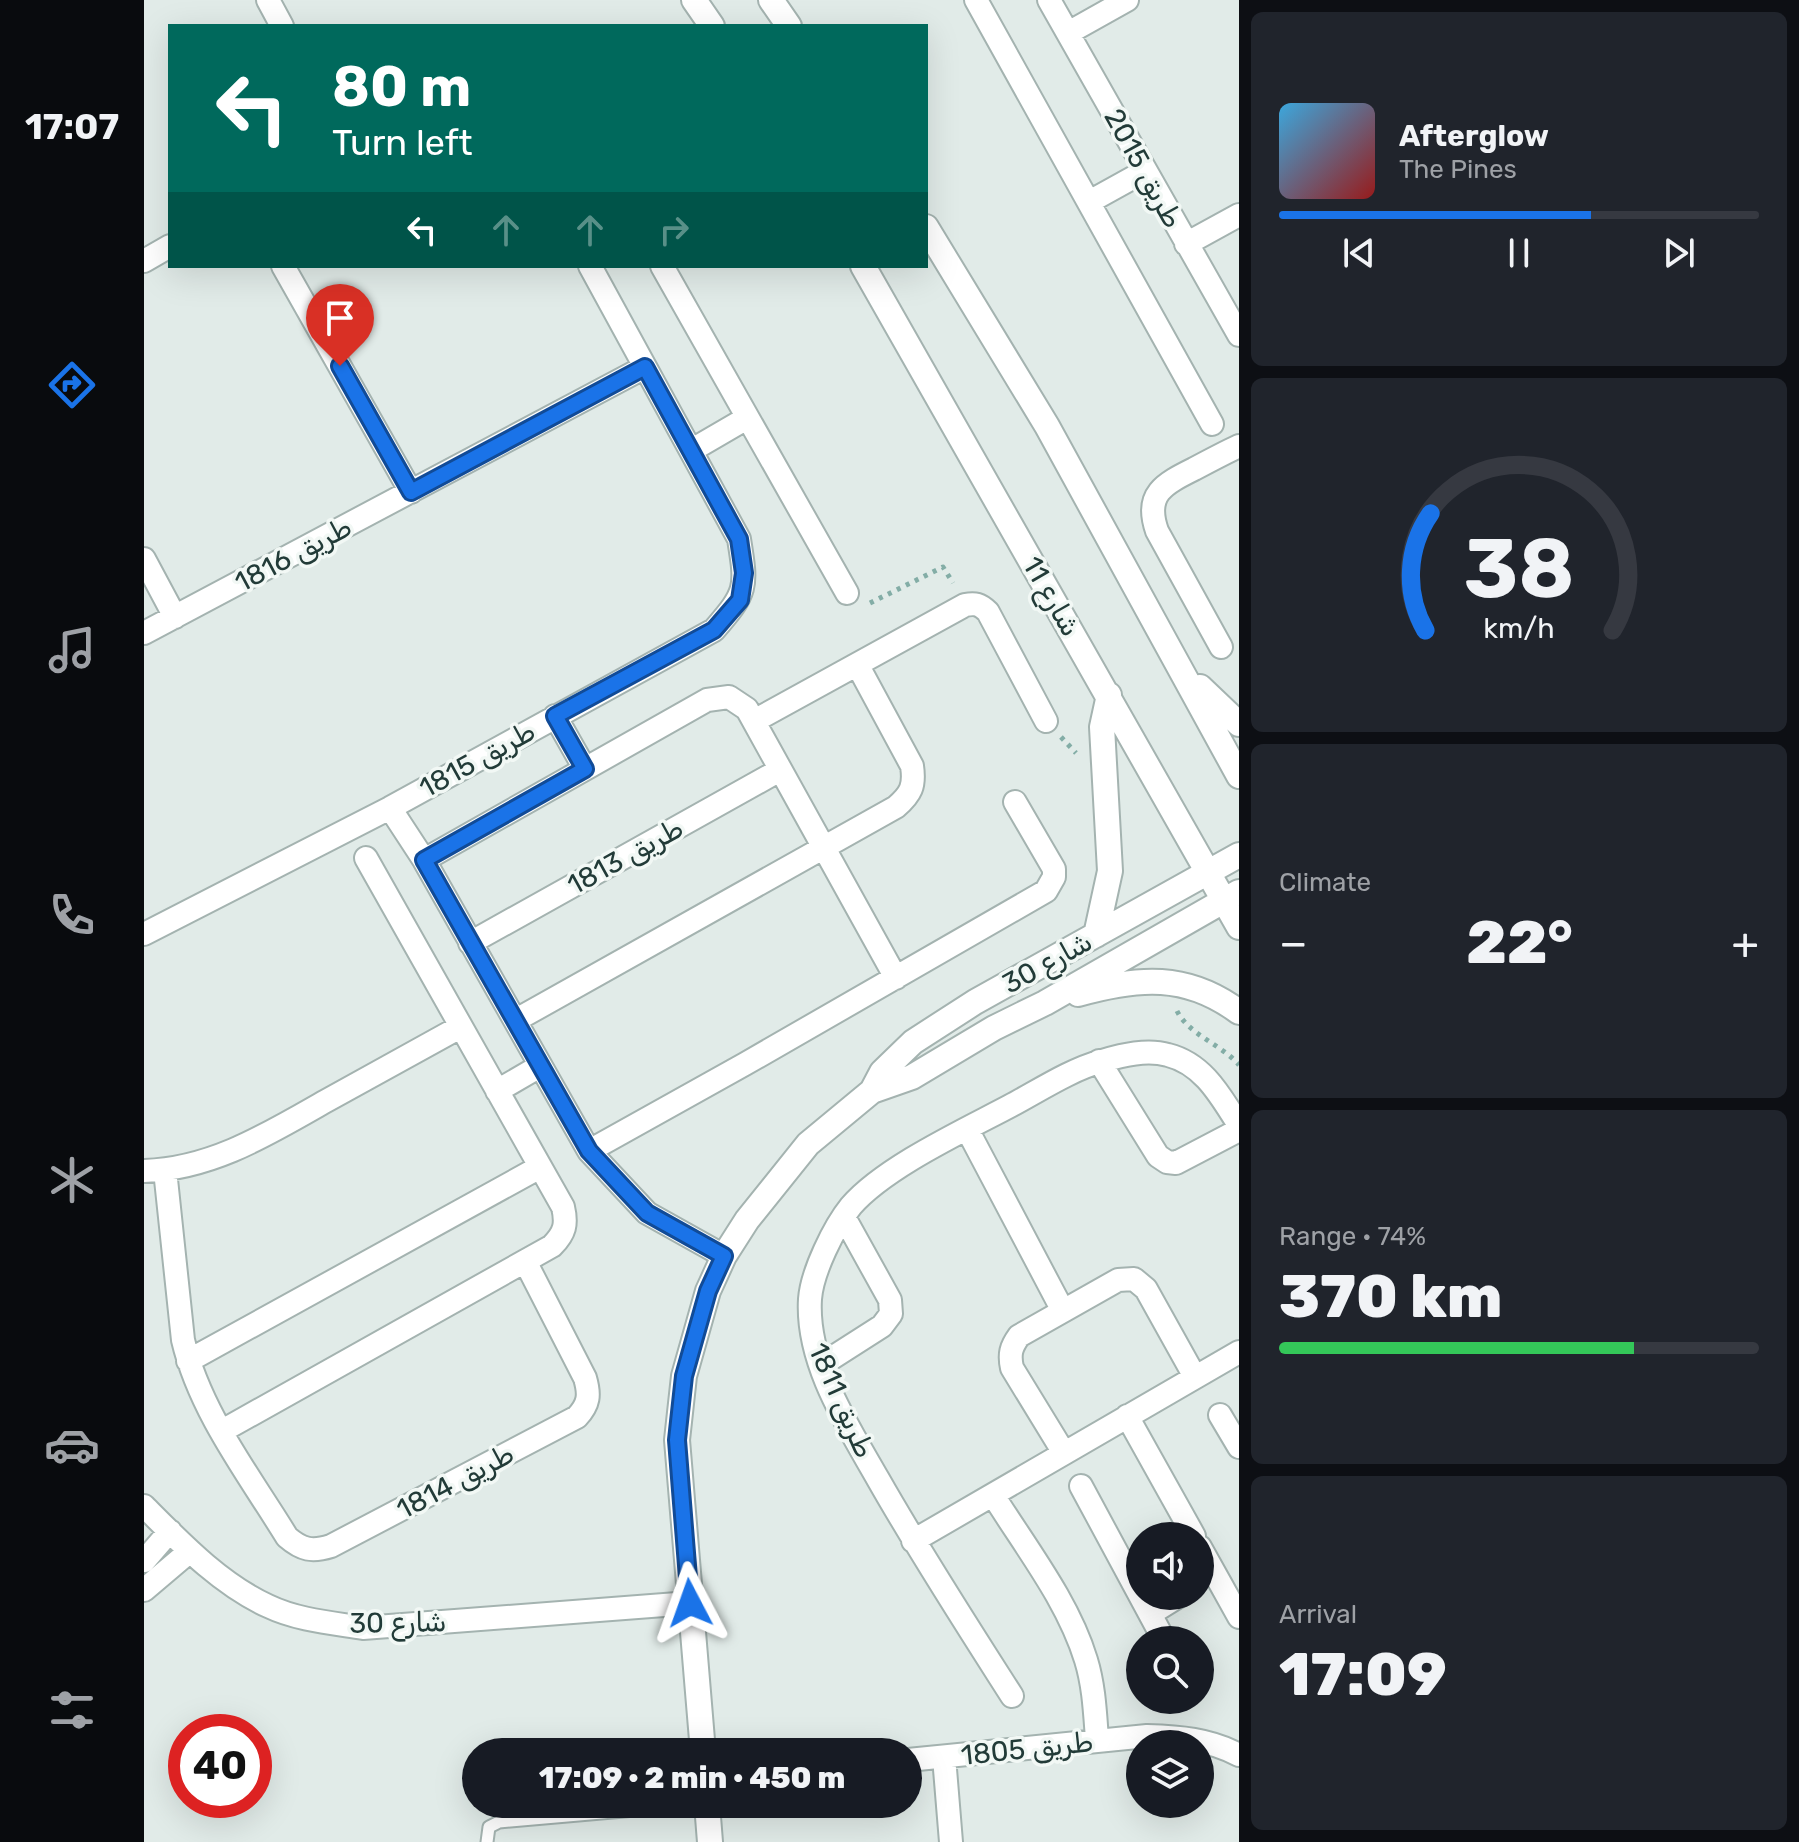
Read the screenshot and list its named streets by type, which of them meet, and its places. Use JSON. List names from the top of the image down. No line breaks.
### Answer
{"streets":{"street":["طريق 2015","طريق 1816","شارع 11","طريق 1815","طريق 1813","شارع 30","طريق 1811","طريق 1814","طريق 1805"]},"crossings":[["طريق 1816","طريق 1815"],["شارع 11","شارع 30"]],"page":{"tabs":"17:07","turn":["80 m","Turn left"],"song":["Afterglow","The Pines"],"tile":["Climate",["Range · 74%","370 km"],["Arrival","17:09"]],"heat":["−","22°","+"],"limit":"40","trip":"17:09 · 2 min · 450 m","gauge":["38","km/h"]}}
